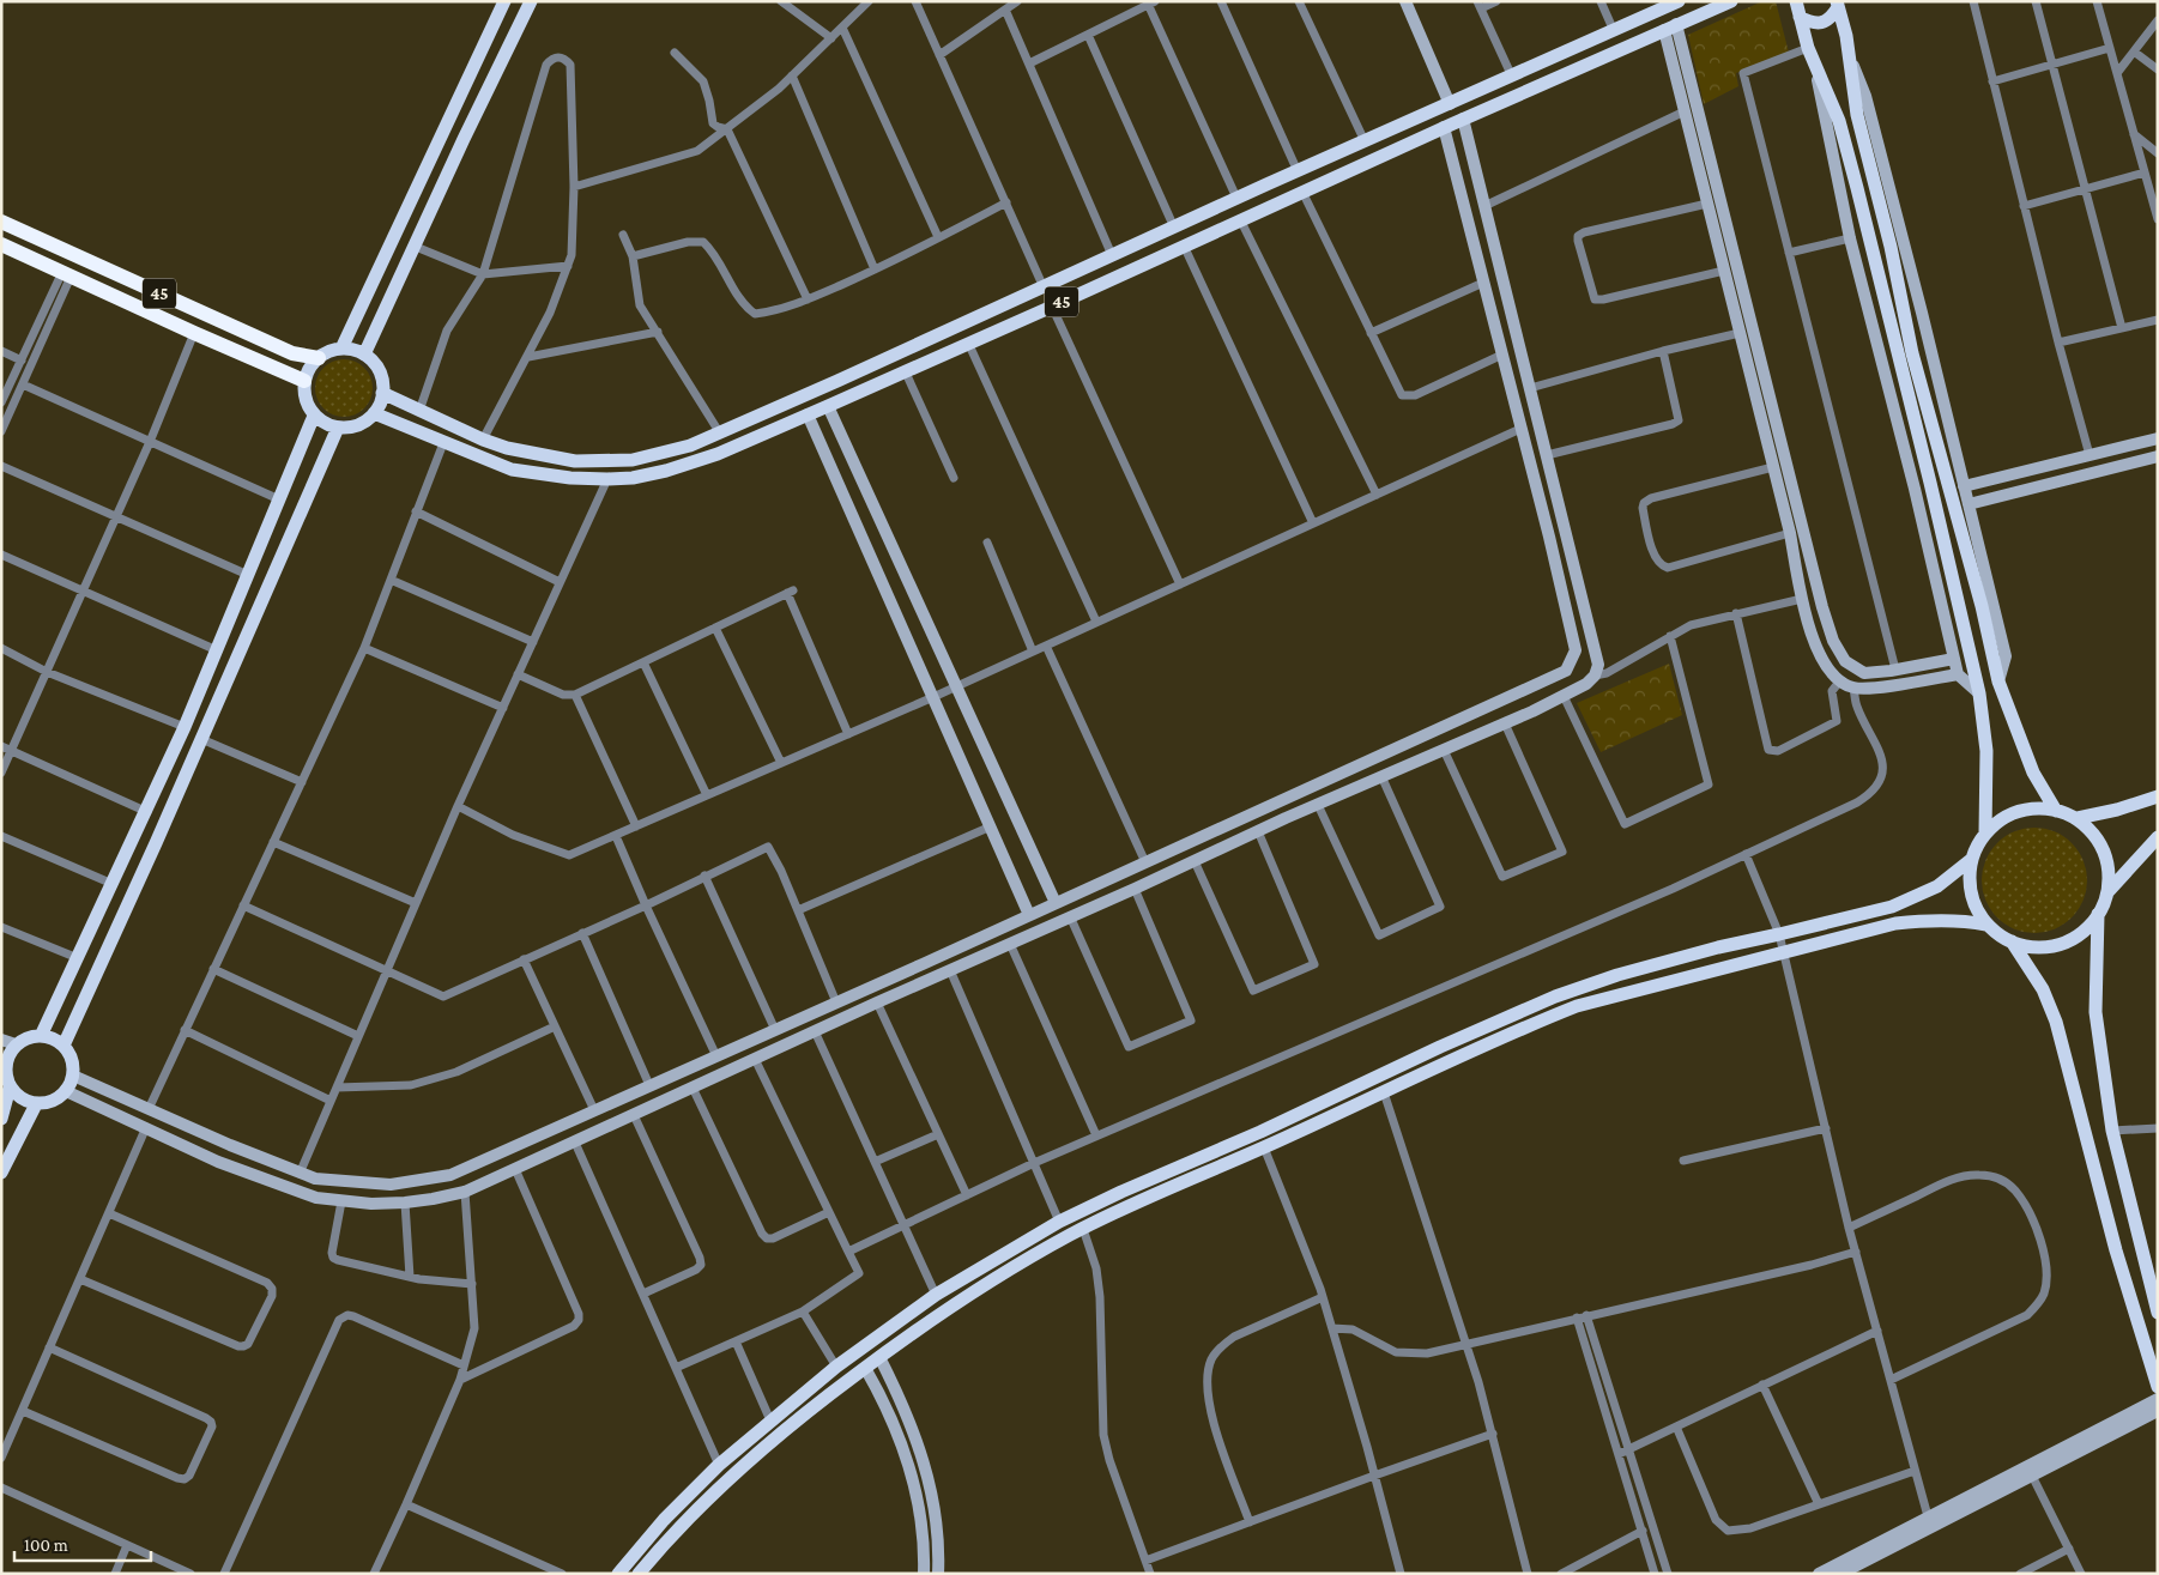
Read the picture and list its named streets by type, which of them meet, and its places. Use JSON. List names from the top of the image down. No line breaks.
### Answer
{"streets":{"highway":["45"]},"scale_bar":"100 m"}
